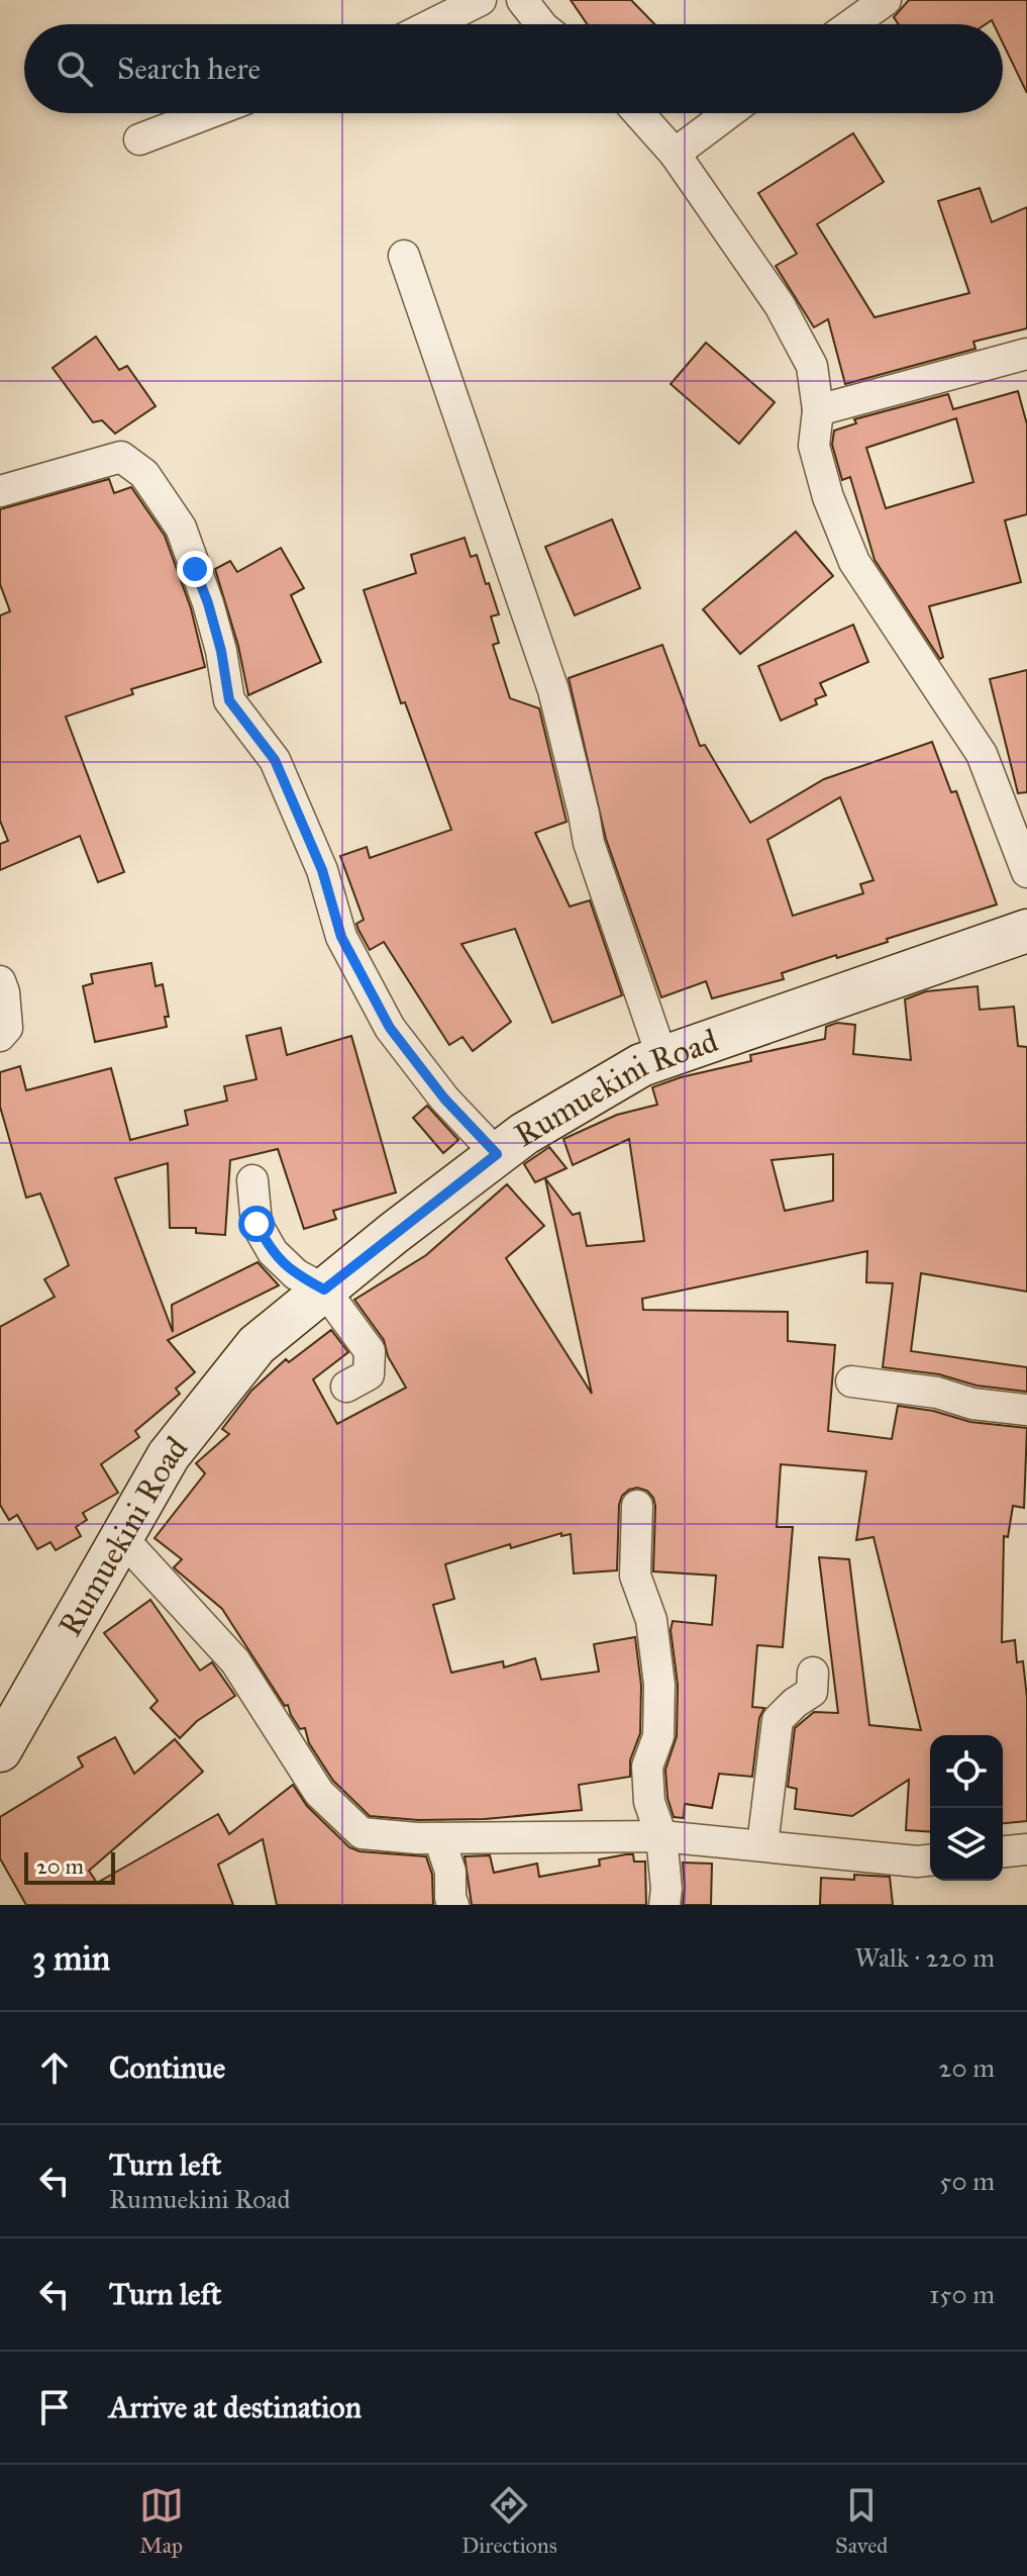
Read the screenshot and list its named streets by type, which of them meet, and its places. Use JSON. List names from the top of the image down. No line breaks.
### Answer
{"streets":{"street":["Rumuekini Road"]},"scale_bar":"20 m","page":{"search":"Search here","scale":"20 m","heading":["3 min","Walk · 220 m"],"list":[["Continue","20 m"],["Turn left","Rumuekini Road","50 m"],["Turn left","150 m"],"Arrive at destination"],"nav":["Map","Directions","Saved"]}}
